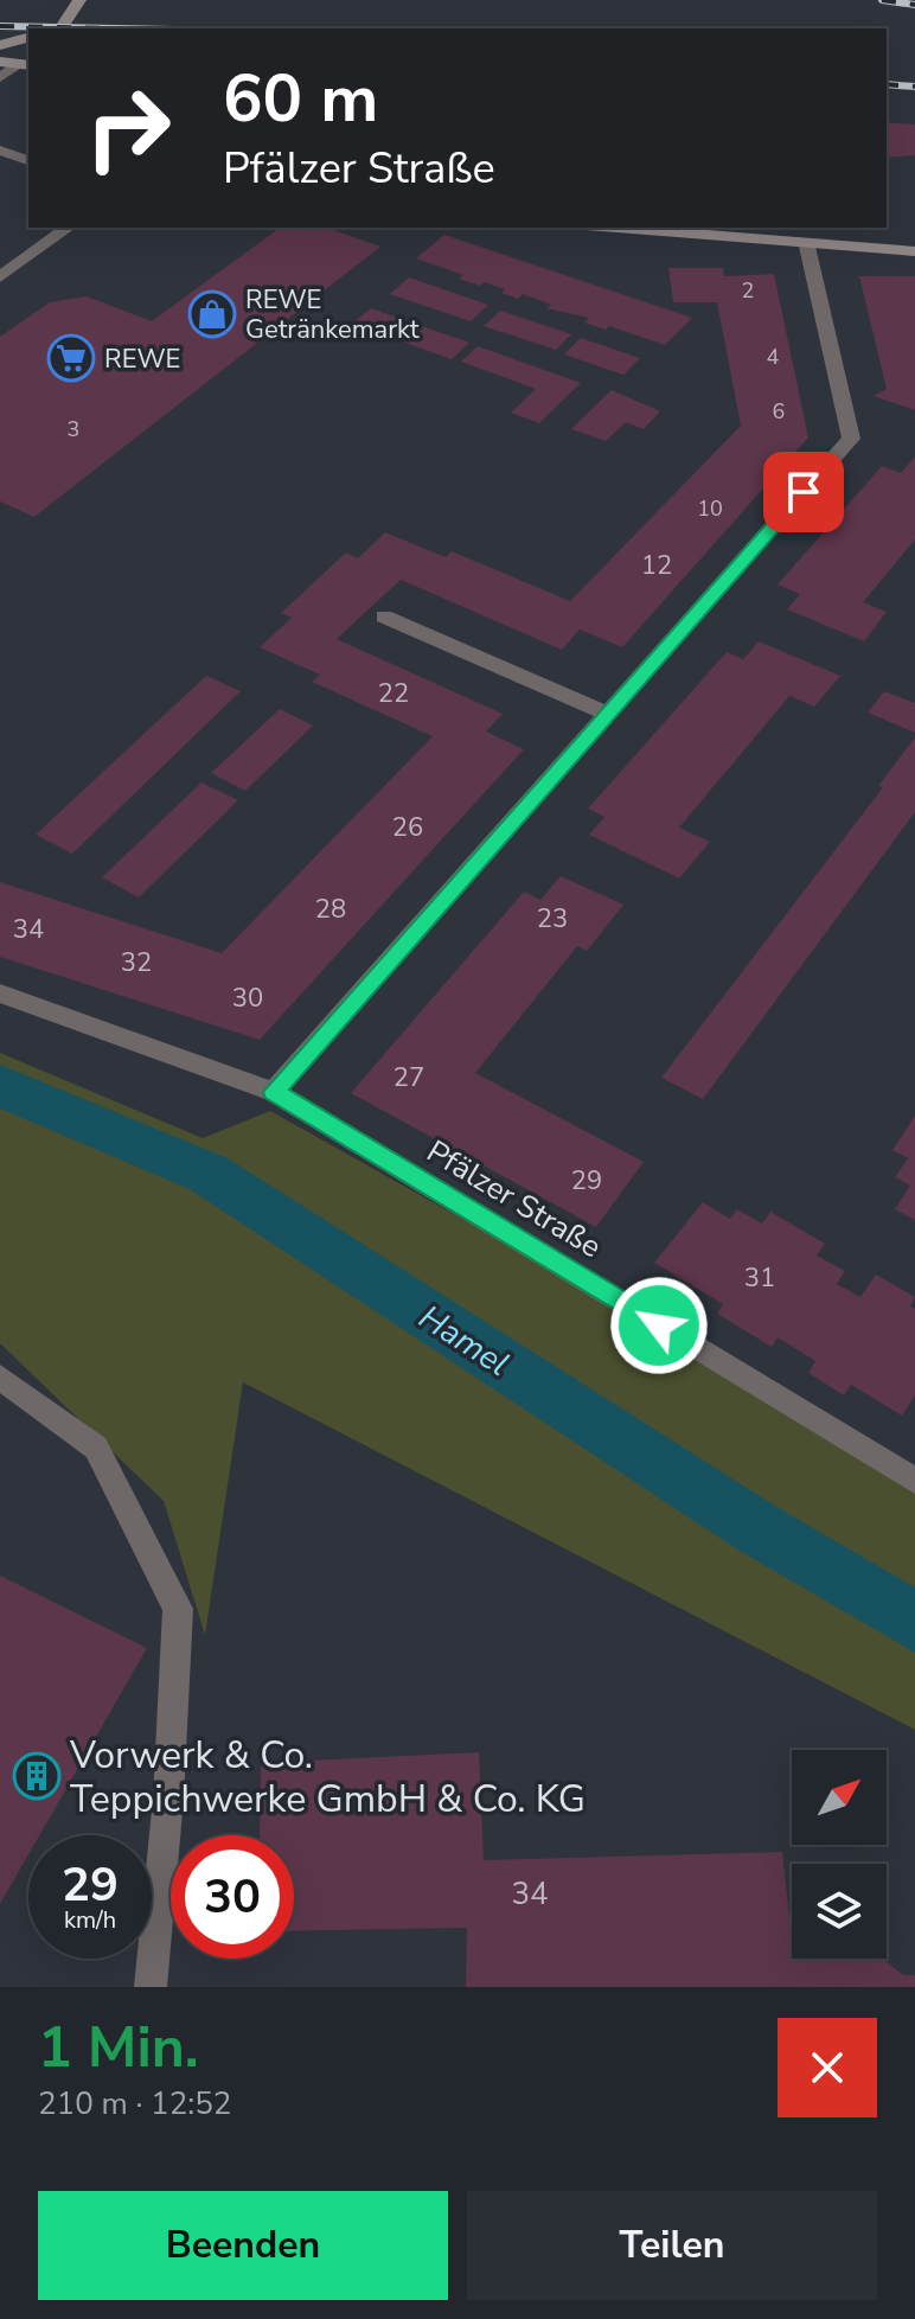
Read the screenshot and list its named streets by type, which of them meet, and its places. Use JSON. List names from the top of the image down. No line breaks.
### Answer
{"streets":{"street":["Pfälzer Straße"]},"water":["Hamel"],"places":{"shop":["REWE Getränkemarkt"],"supermarket":["REWE"],"building":["Vorwerk & Co. Teppichwerke GmbH & Co. KG"]},"house_numbers":["2","4","6","3","10","12","22","26","28","23","34","32","30","27","29","31","34"],"north":"top right","page":{"turn":["60 m","Pfälzer Straße"],"speed":"29 km/h","limit":"30","heading":["1 Min.","210 m · 12:52"],"buttons":["Beenden","Teilen"]}}
